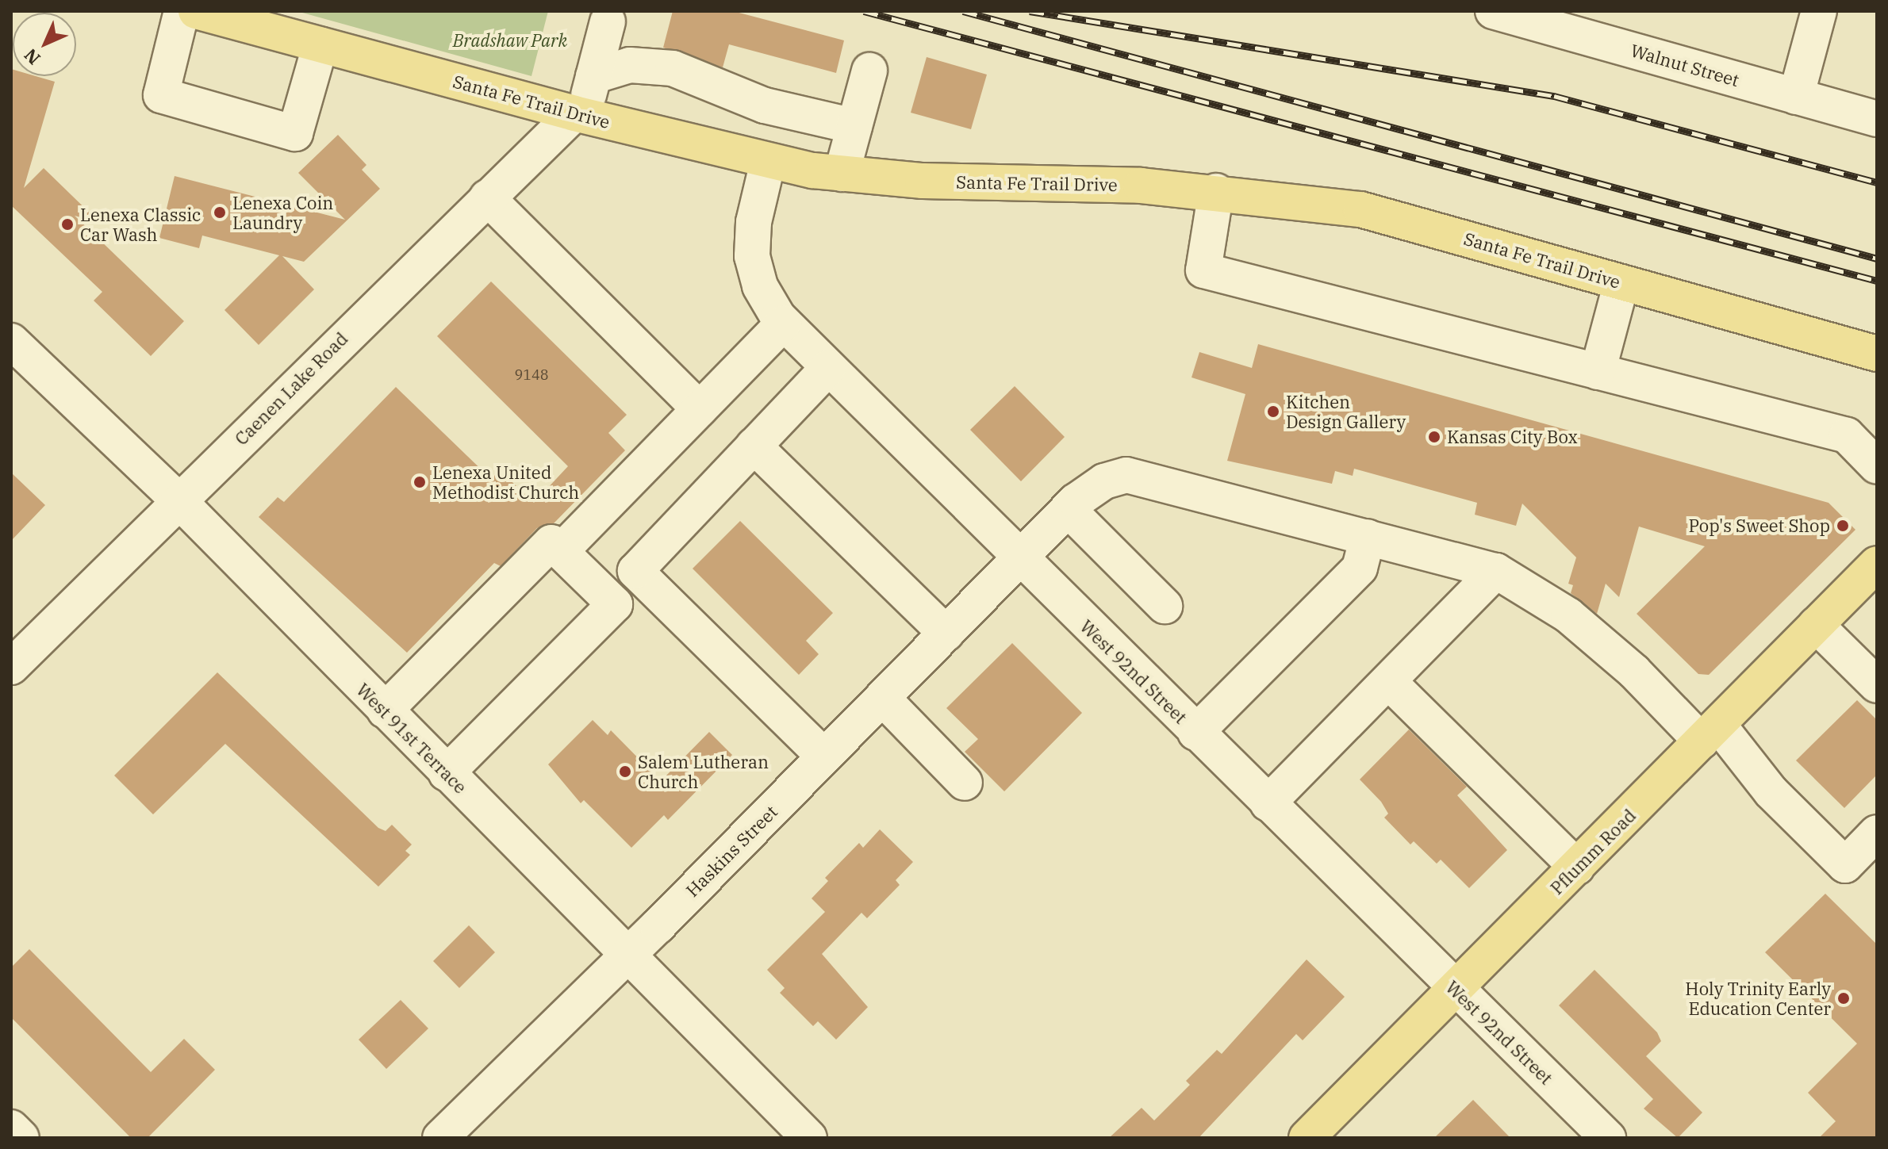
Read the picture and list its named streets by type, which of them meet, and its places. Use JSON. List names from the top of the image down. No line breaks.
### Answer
{"streets":{"main road":["Santa Fe Trail Drive","Pflumm Road"],"street":["Walnut Street","Caenen Lake Road","West 92nd Street","West 91st Terrace","Haskins Street"]},"crossings":[["Santa Fe Trail Drive","Caenen Lake Road"],["Santa Fe Trail Drive","West 92nd Street"],["Caenen Lake Road","West 91st Terrace"],["West 92nd Street","Haskins Street"],["West 92nd Street","Pflumm Road"],["West 91st Terrace","Haskins Street"],["Haskins Street","Pflumm Road"]],"parks":["Bradshaw Park"],"places":["Lenexa Coin Laundry","Lenexa Classic Car Wash","Kitchen Design Gallery","Kansas City Box","Lenexa United Methodist Church","Pop's Sweet Shop","Salem Lutheran Church","Holy Trinity Early Education Center"],"house_numbers":["9148"],"north":"bottom left"}
